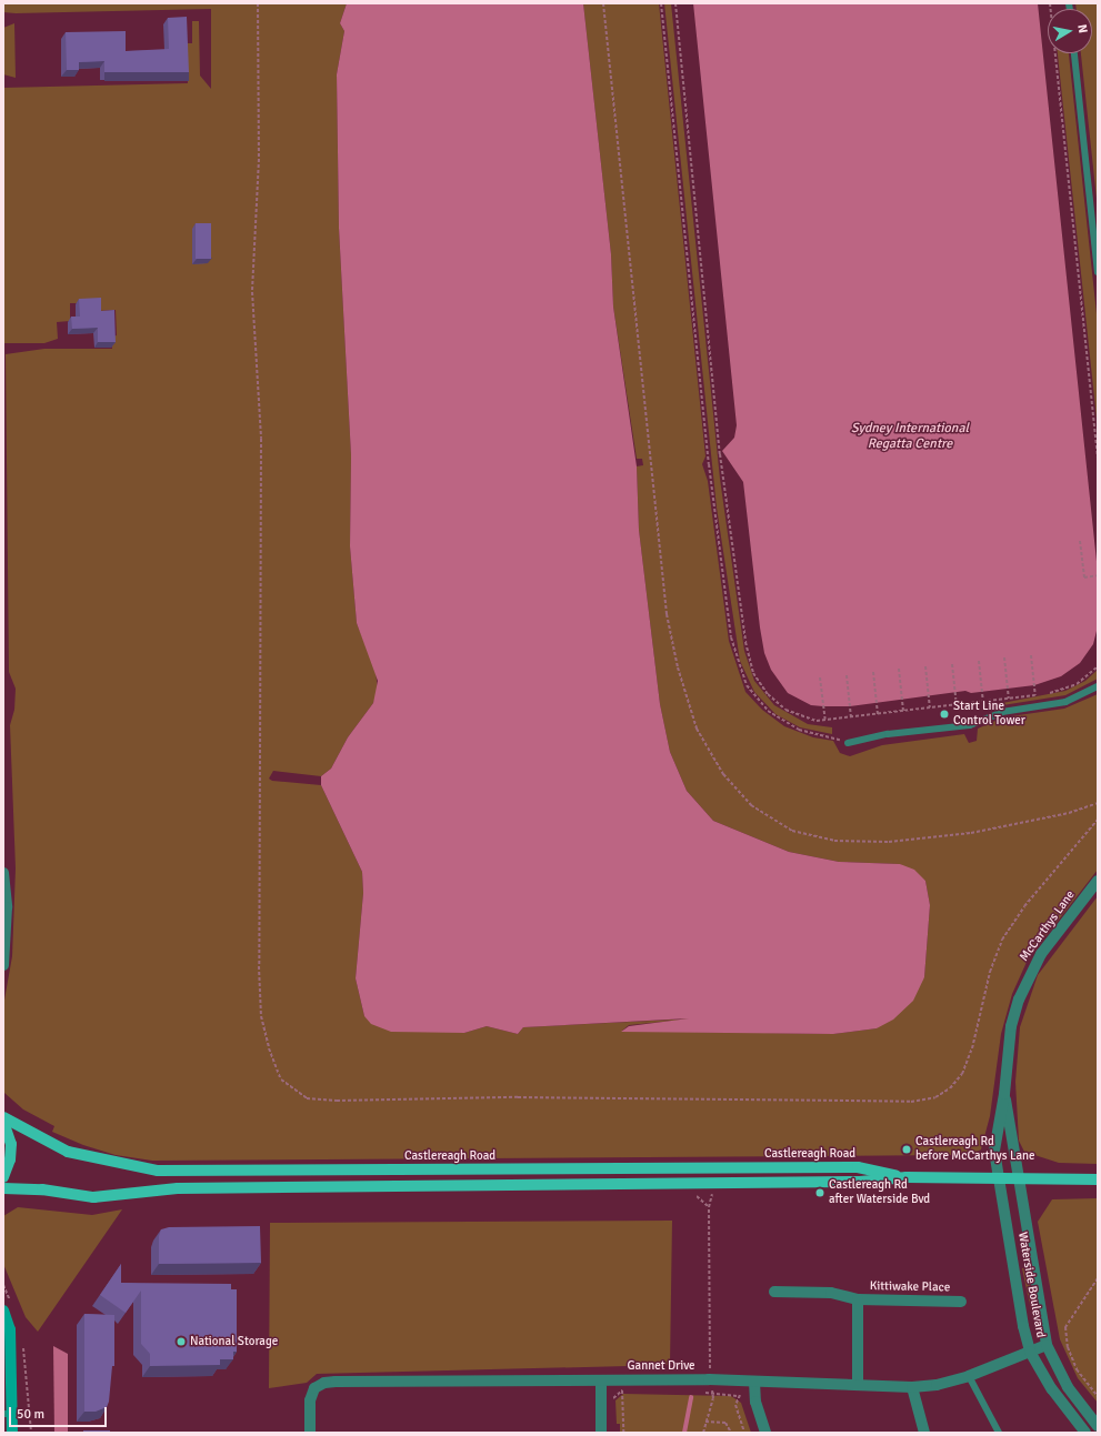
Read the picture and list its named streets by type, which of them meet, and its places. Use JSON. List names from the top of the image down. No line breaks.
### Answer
{"streets":{"main road":["Castlereagh Road"],"street":["McCarthys Lane","Waterside Boulevard","Kittiwake Place","Gannet Drive"]},"crossings":[["McCarthys Lane","Castlereagh Road"],["McCarthys Lane","Waterside Boulevard"],["Castlereagh Road","Waterside Boulevard"],["Waterside Boulevard","Gannet Drive"],["Kittiwake Place","Gannet Drive"]],"water":["Sydney International Regatta Centre"],"places":["Start Line Control Tower","Castlereagh Rd before McCarthys Lane","Castlereagh Rd after Waterside Bvd","National Storage"],"scale_bar":"50 m","north":"right"}
